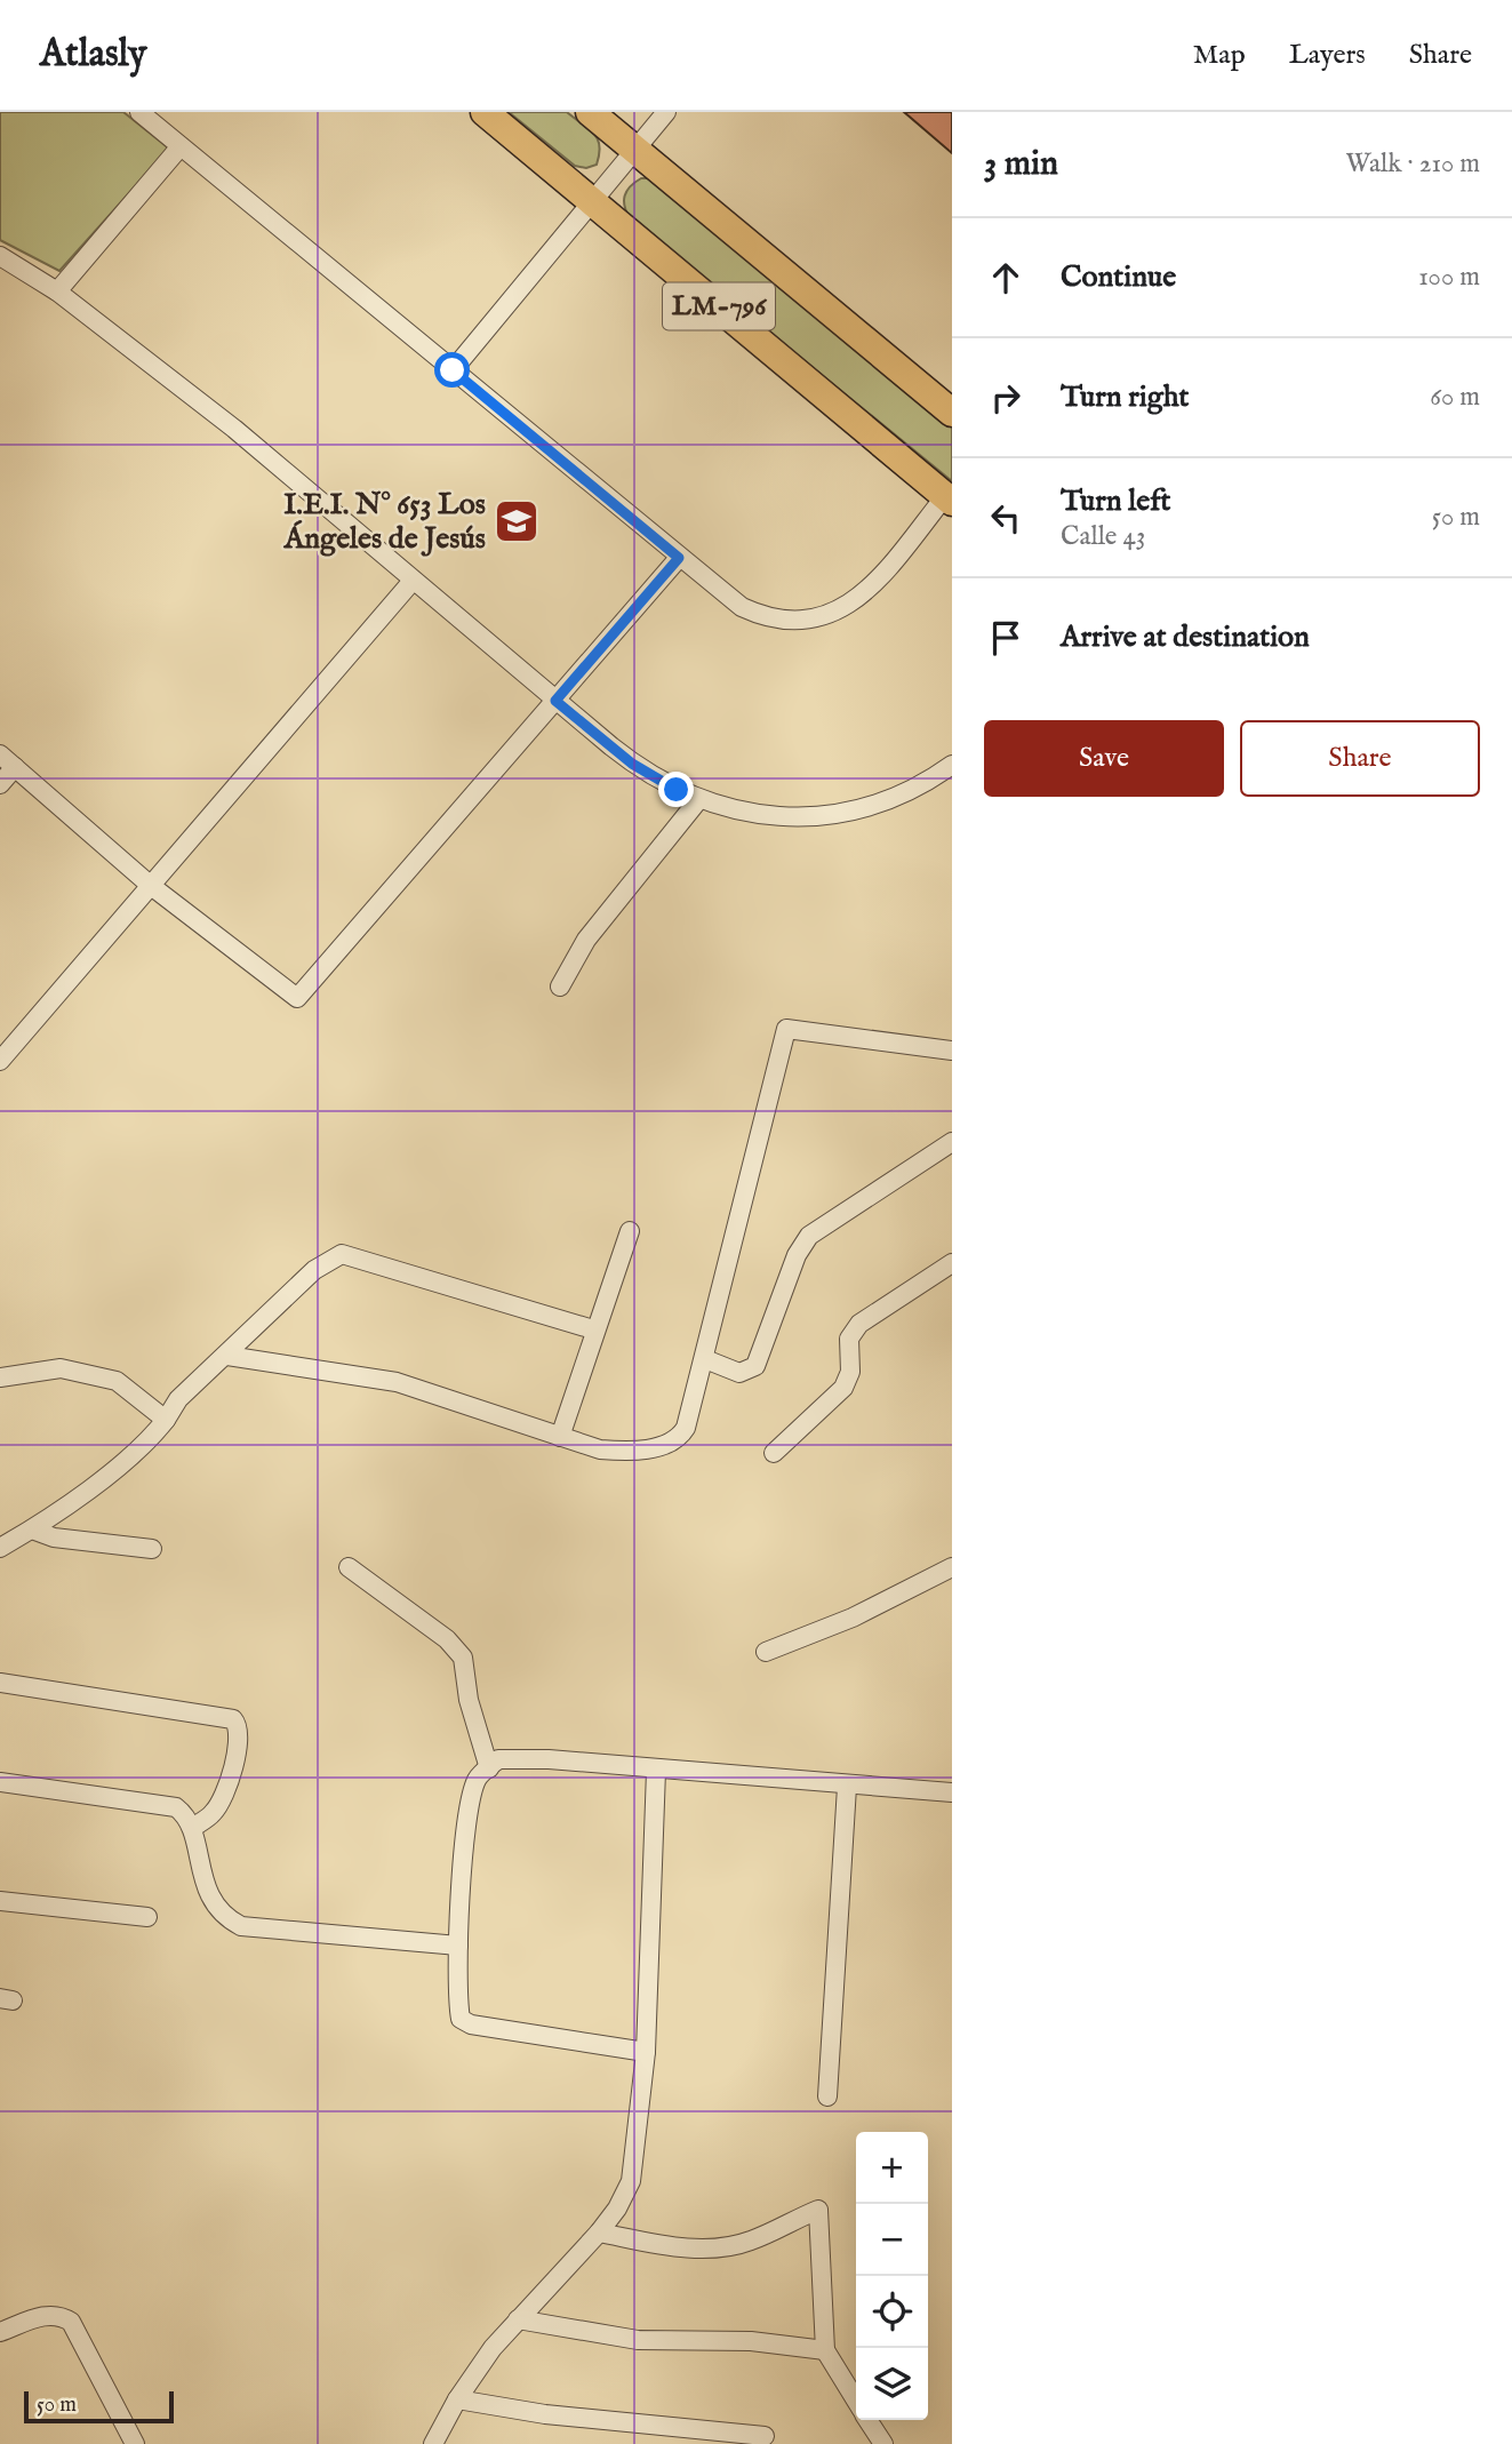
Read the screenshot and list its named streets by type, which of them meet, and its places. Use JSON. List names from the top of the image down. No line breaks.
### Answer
{"streets":{"main road":["LM-796"]},"places":{"school or university":["I.E.I. N° 653 Los Ángeles de Jesús"]},"scale_bar":"50 m","page":{"header":"Atlasly","nav":["Map","Layers","Share"],"heading":["3 min","Walk · 210 m"],"list":[["Continue","100 m"],["Turn right","60 m"],["Turn left","Calle 43","50 m"],"Arrive at destination"],"buttons":["Save","Share"],"map_buttons":["+","−"],"scale":"50 m"}}
